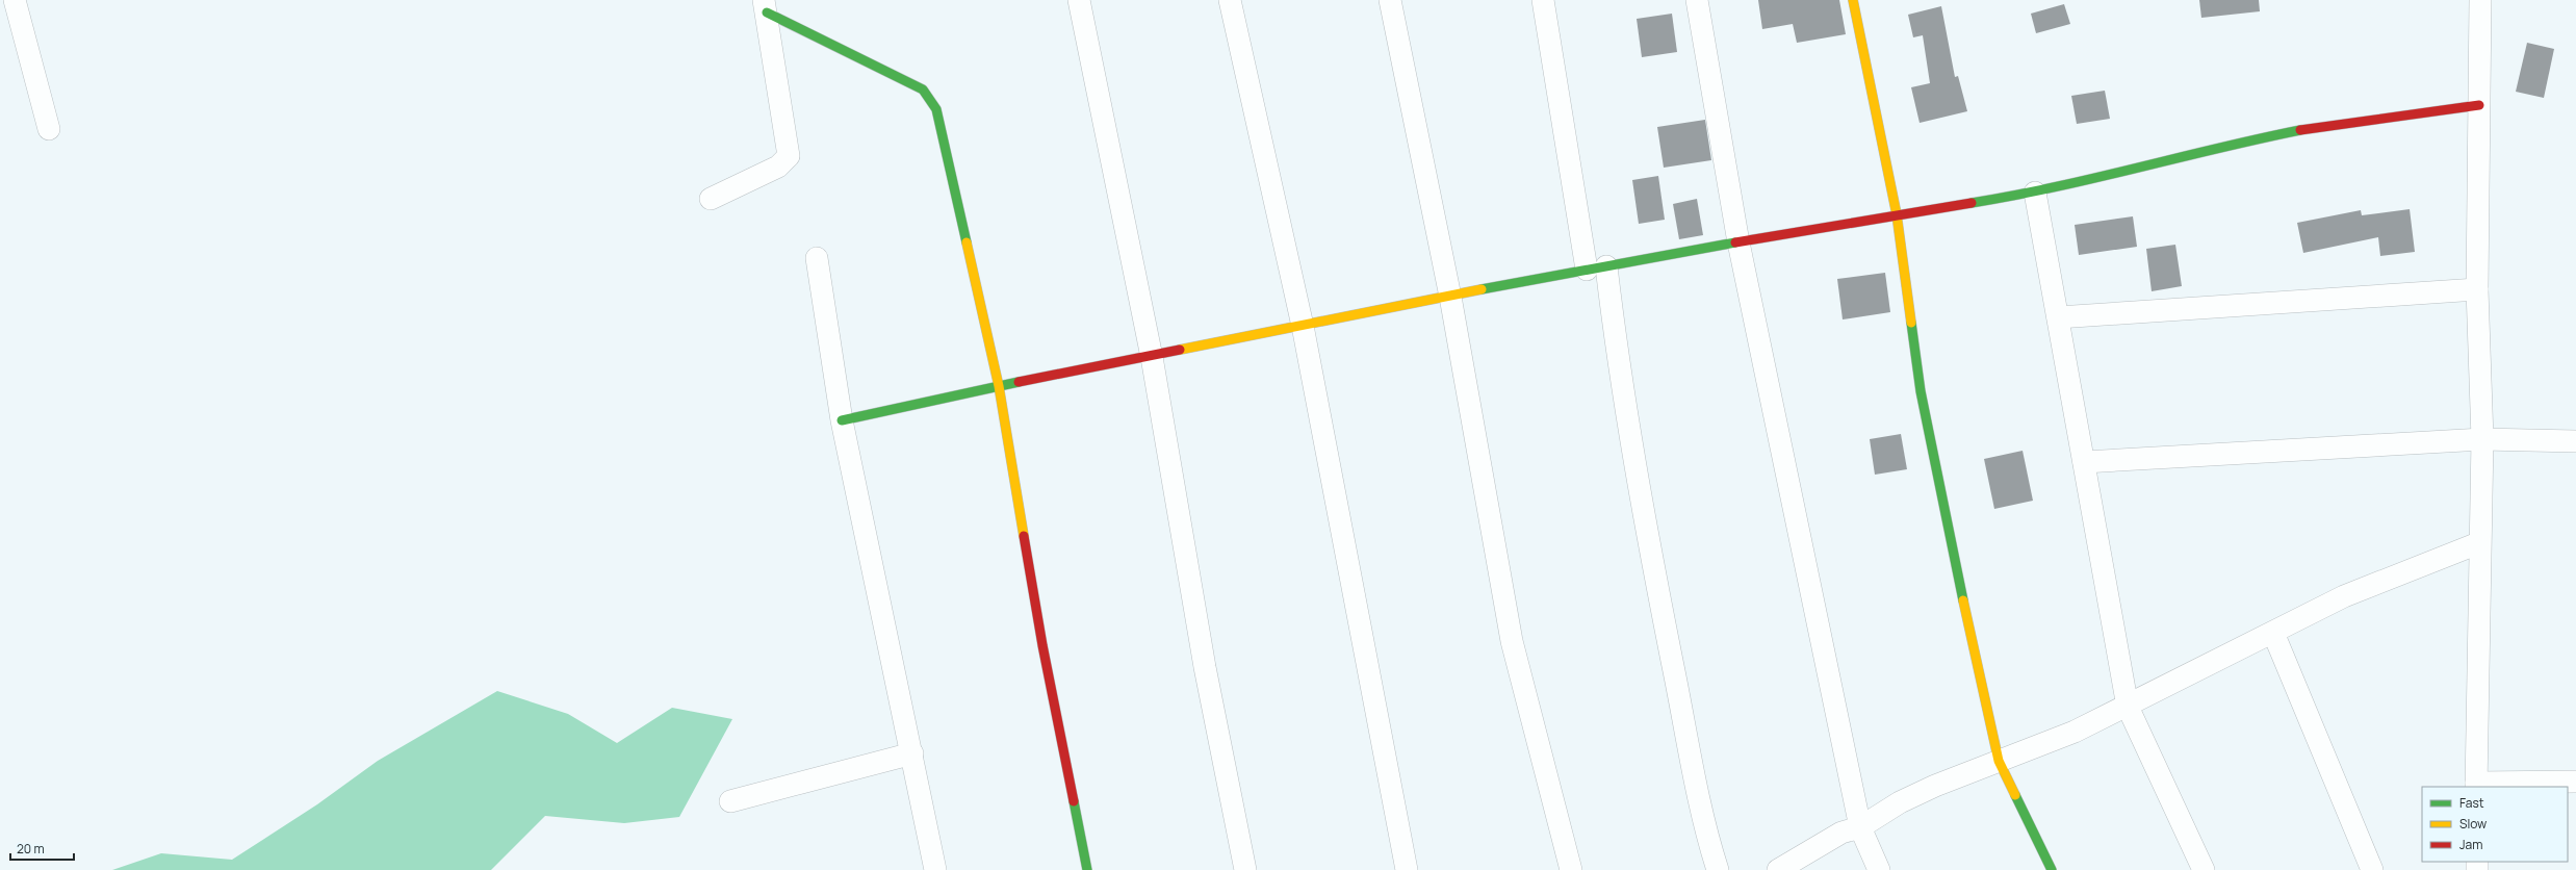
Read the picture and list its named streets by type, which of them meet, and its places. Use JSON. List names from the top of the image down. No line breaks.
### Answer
{"legend":["Fast","Slow","Jam"],"scale_bar":"20 m"}
